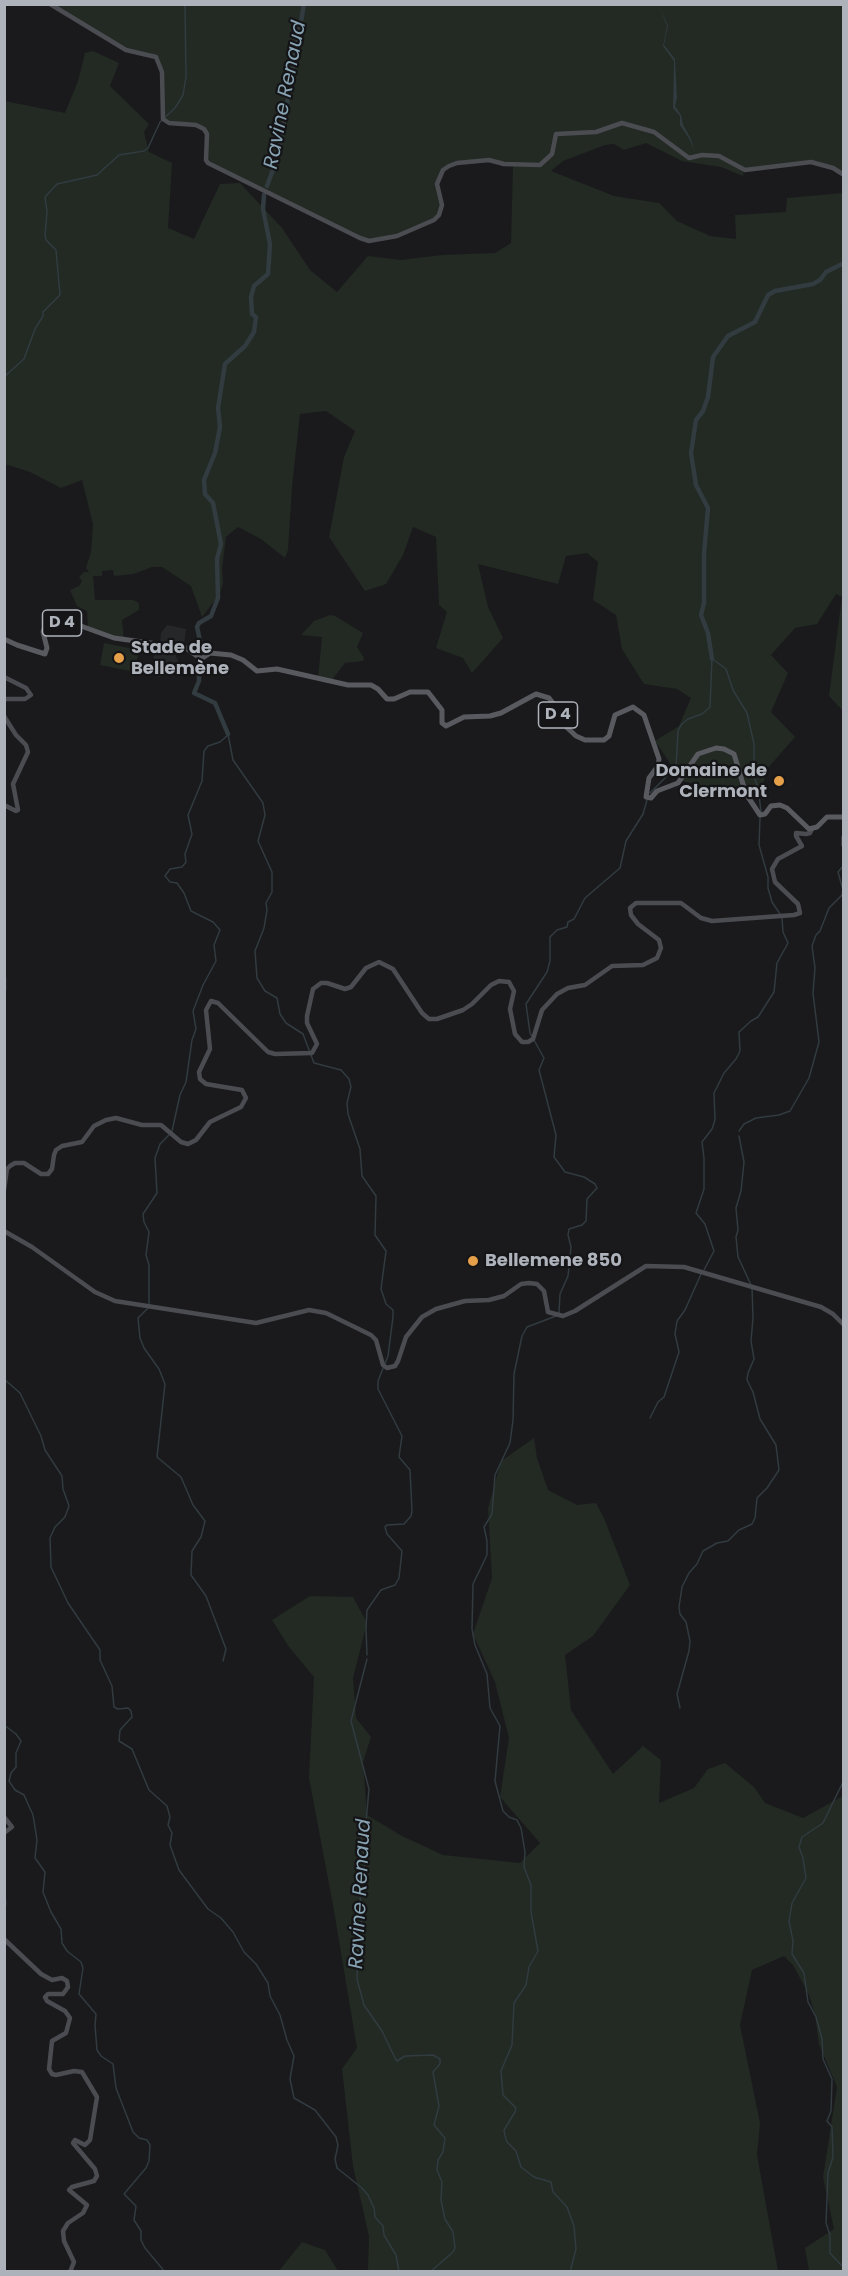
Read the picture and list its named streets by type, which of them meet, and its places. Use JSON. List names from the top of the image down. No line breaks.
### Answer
{"streets":{"main road":["D 4"]},"water":["Ravine Renaud"],"places":["Stade de Bellemène","Domaine de Clermont","Bellemene 850"]}
